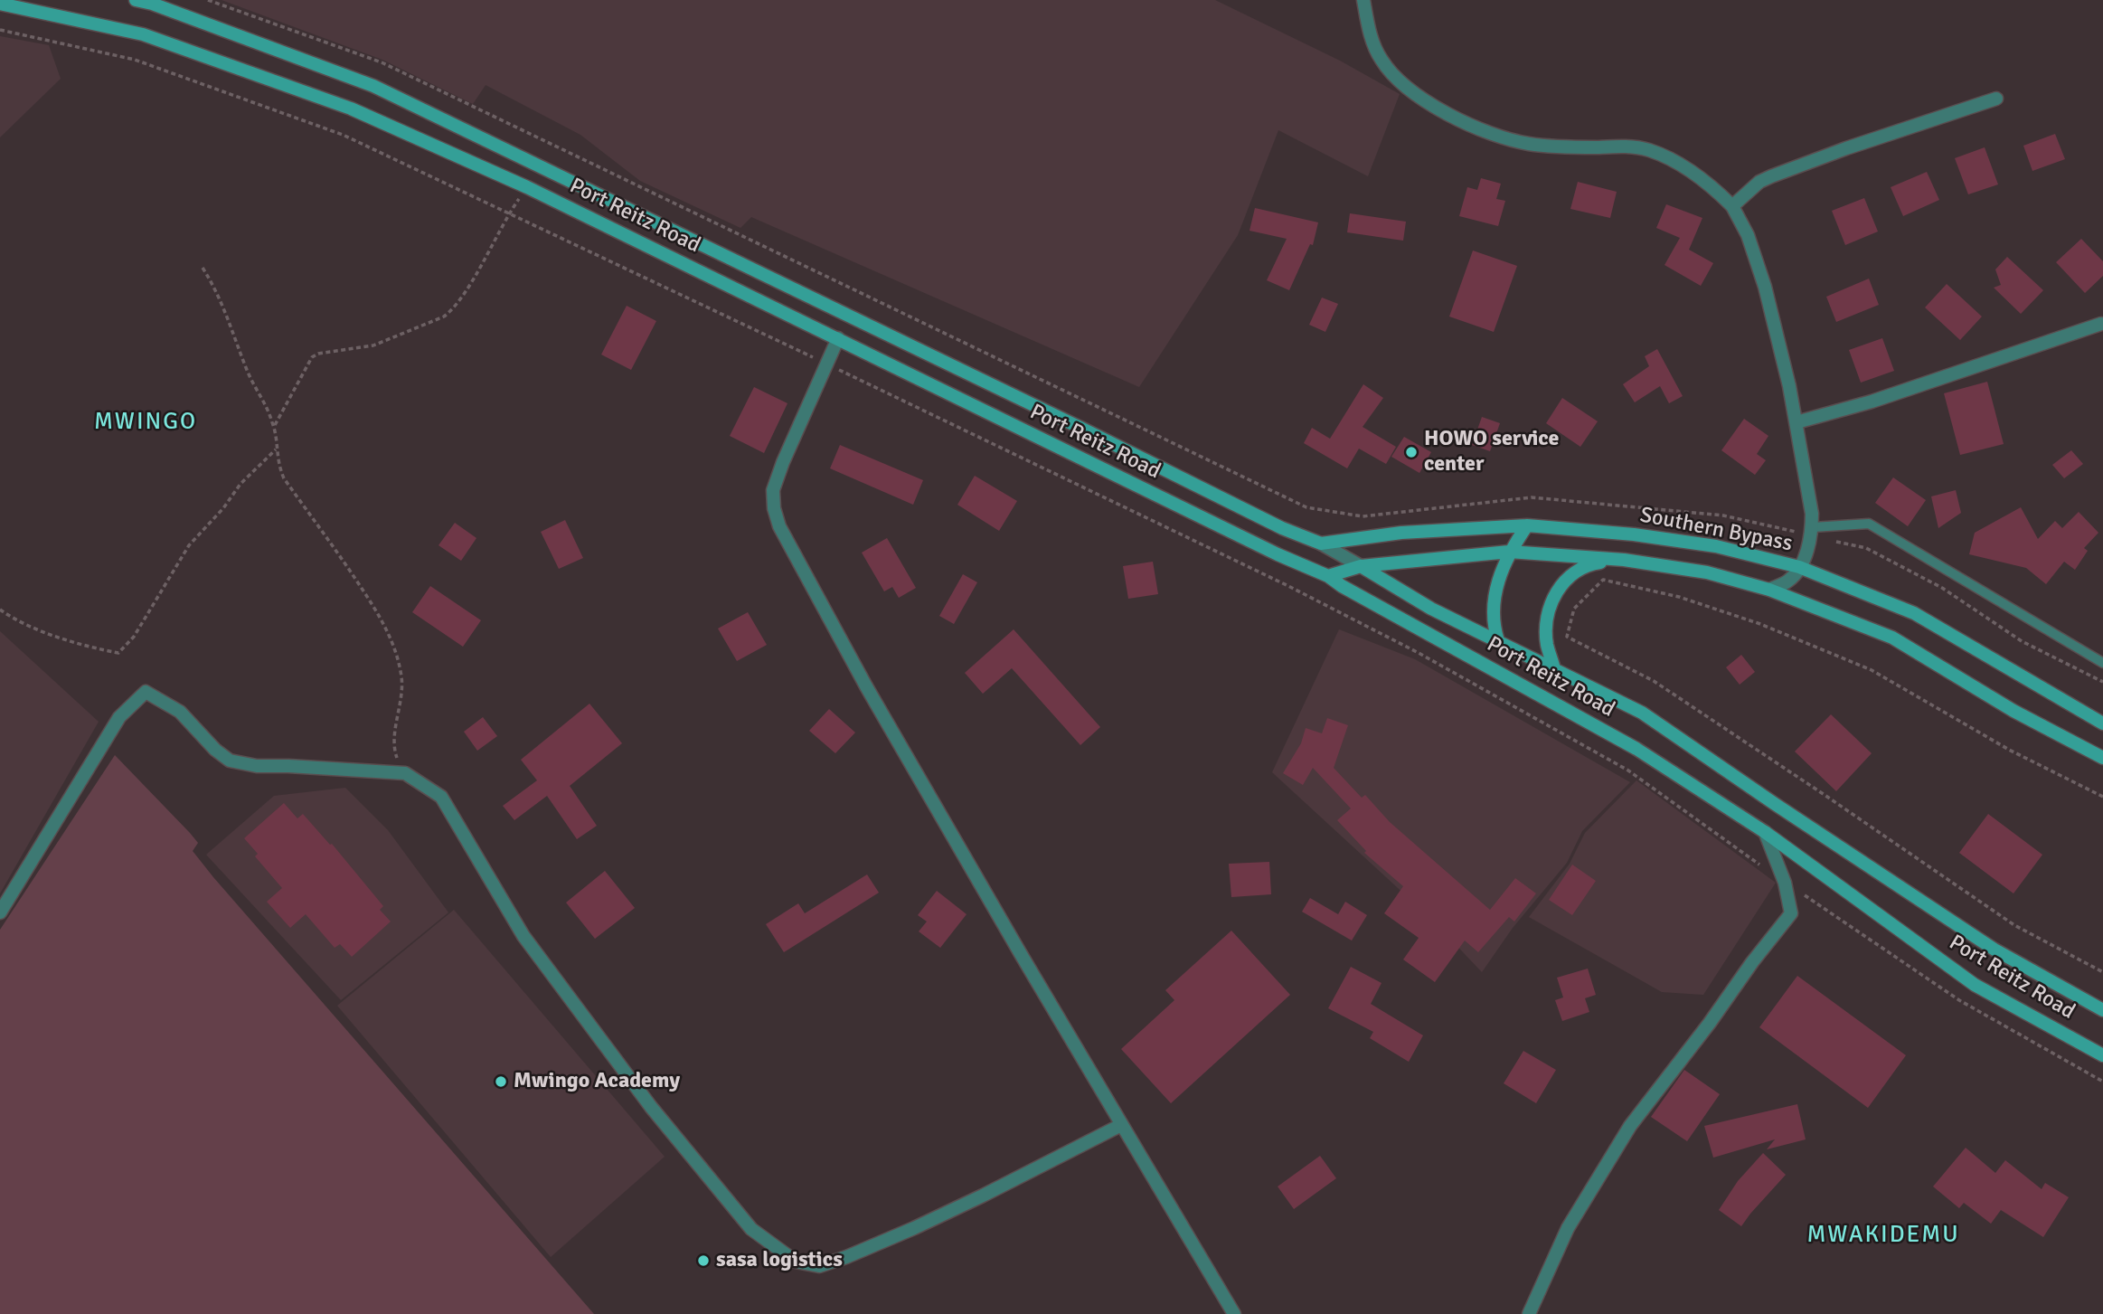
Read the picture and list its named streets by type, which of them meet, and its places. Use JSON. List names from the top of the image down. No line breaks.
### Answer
{"streets":{"main road":["Port Reitz Road","Southern Bypass"]},"crossings":[["Port Reitz Road","Southern Bypass"]],"districts":["MWINGO","MWAKIDEMU"],"places":["HOWO service center","Mwingo Academy","sasa logistics"]}
